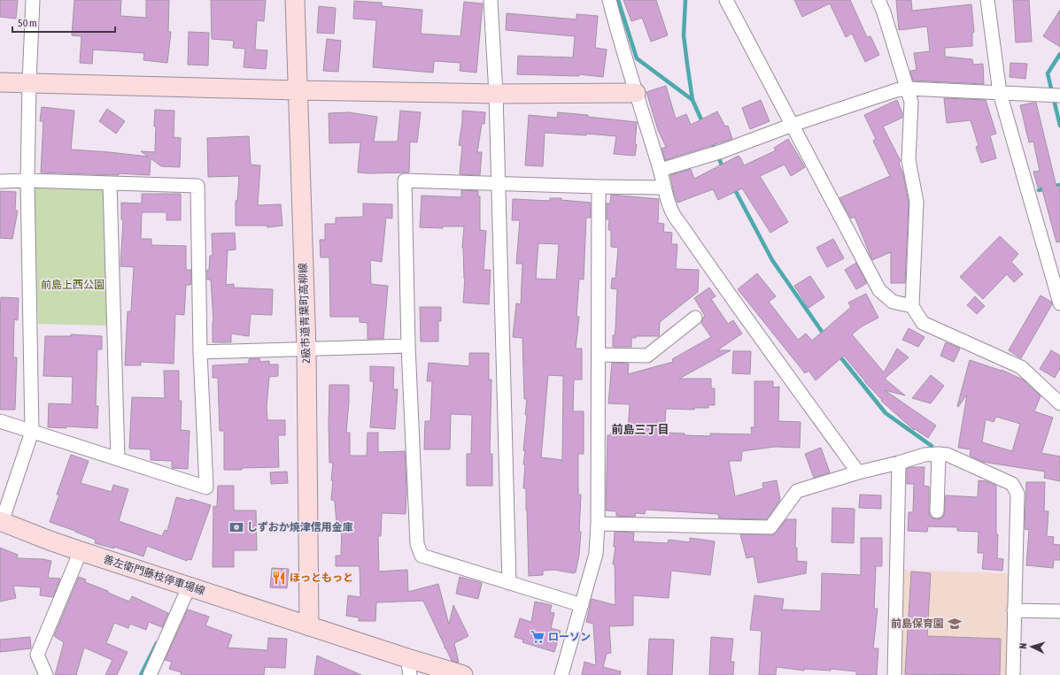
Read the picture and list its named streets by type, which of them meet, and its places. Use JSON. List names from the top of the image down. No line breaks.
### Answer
{"streets":{"street":["2級市道青葉町高柳線","善左衛門藤枝停車場線"]},"crossings":[["2級市道青葉町高柳線","善左衛門藤枝停車場線"]],"districts":["前島三丁目"],"parks":["前島上西公園"],"places":{"bank":["しずおか焼津信用金庫"],"restaurant":["ほっともっと"],"school or university":["前島保育園"],"supermarket":["ローソン"]},"scale_bar":"50 m","north":"left"}
